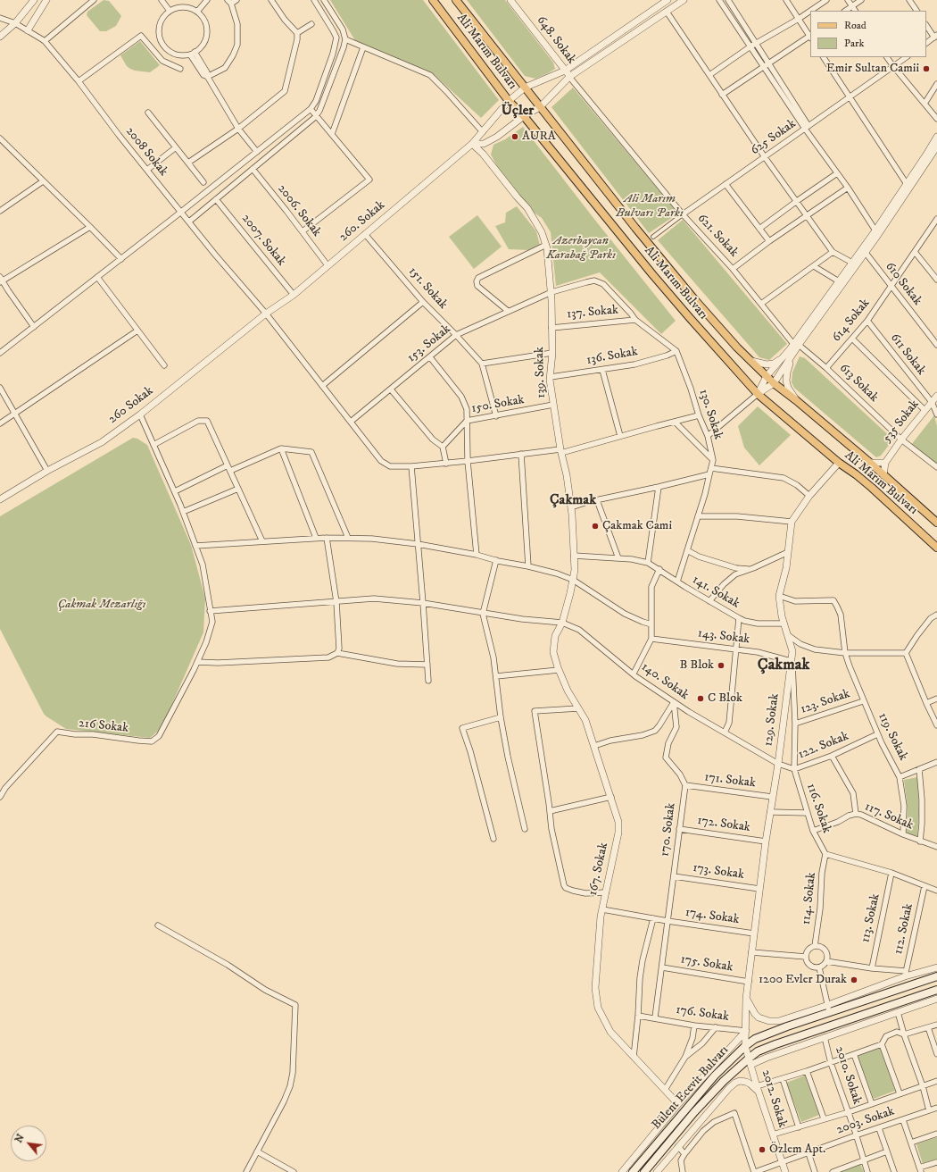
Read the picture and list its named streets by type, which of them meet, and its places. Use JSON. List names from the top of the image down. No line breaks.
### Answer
{"streets":{"main road":["Ali Marım Bulvarı","Bülent Ecevit Bulvarı"],"street":["648. Sokak","625 Sokak","2008 Sokak","2006. Sokak","260. Sokak","621. Sokak","2007. Sokak","610 Sokak","151. Sokak","137. Sokak","614 Sokak","153. Sokak","611 Sokak","136. Sokak","139. Sokak","613 Sokak","150. Sokak","260 Sokak","130. Sokak","535 Sokak","141. Sokak","143. Sokak","140. Sokak","123. Sokak","129. Sokak","216 Sokak","119. Sokak","122. Sokak","171. Sokak","116. Sokak","117. Sokak","172. Sokak","170. Sokak","167. Sokak","173. Sokak","114. Sokak","174. Sokak","113. Sokak","112. Sokak","175. Sokak","176. Sokak","2010. Sokak","2012. Sokak","2003. Sokak"]},"crossings":[["648. Sokak","260. Sokak"],["648. Sokak","621. Sokak"],["Ali Marım Bulvarı","260. Sokak"],["Ali Marım Bulvarı","129. Sokak"],["625 Sokak","621. Sokak"],["2008 Sokak","260. Sokak"],["2008 Sokak","153. Sokak"],["2008 Sokak","139. Sokak"],["2008 Sokak","260 Sokak"],["2008 Sokak","130. Sokak"],["2006. Sokak","260. Sokak"],["260. Sokak","2007. Sokak"],["260. Sokak","151. Sokak"],["260. Sokak","139. Sokak"],["260. Sokak","260 Sokak"],["621. Sokak","613 Sokak"],["610 Sokak","614 Sokak"],["151. Sokak","153. Sokak"],["151. Sokak","150. Sokak"],["137. Sokak","153. Sokak"],["137. Sokak","139. Sokak"],["614 Sokak","611 Sokak"],["614 Sokak","613 Sokak"],["153. Sokak","139. Sokak"],["611 Sokak","535 Sokak"],["136. Sokak","139. Sokak"],["136. Sokak","130. Sokak"],["139. Sokak","150. Sokak"],["139. Sokak","141. Sokak"],["139. Sokak","140. Sokak"],["139. Sokak","167. Sokak"],["613 Sokak","535 Sokak"],["130. Sokak","141. Sokak"],["141. Sokak","143. Sokak"],["141. Sokak","140. Sokak"],["143. Sokak","129. Sokak"],["140. Sokak","129. Sokak"],["140. Sokak","122. Sokak"],["140. Sokak","167. Sokak"],["123. Sokak","119. Sokak"],["123. Sokak","116. Sokak"],["129. Sokak","119. Sokak"],["129. Sokak","122. Sokak"],["129. Sokak","171. Sokak"],["129. Sokak","116. Sokak"],["129. Sokak","172. Sokak"],["129. Sokak","173. Sokak"],["129. Sokak","174. Sokak"],["129. Sokak","175. Sokak"],["129. Sokak","176. Sokak"],["129. Sokak","2012. Sokak"],["119. Sokak","122. Sokak"],["119. Sokak","117. Sokak"],["122. Sokak","116. Sokak"],["171. Sokak","170. Sokak"],["116. Sokak","117. Sokak"],["116. Sokak","114. Sokak"],["172. Sokak","170. Sokak"],["170. Sokak","173. Sokak"],["170. Sokak","174. Sokak"],["170. Sokak","175. Sokak"],["170. Sokak","176. Sokak"],["167. Sokak","174. Sokak"],["176. Sokak","2012. Sokak"],["2010. Sokak","2003. Sokak"],["Bülent Ecevit Bulvarı","2012. Sokak"],["2012. Sokak","2003. Sokak"]],"districts":["Üçler","Çakmak","Çakmak"],"parks":["Ali Marım Bulvarı Parkı","Azerbaycan Karabağ Parkı","Çakmak Mezarlığı"],"places":["Emir Sultan Camii","AURA","Çakmak Cami","B Blok","C Blok","1200 Evler Durak","Özlem Apt."],"legend":["Road","Park"],"north":"top left"}
